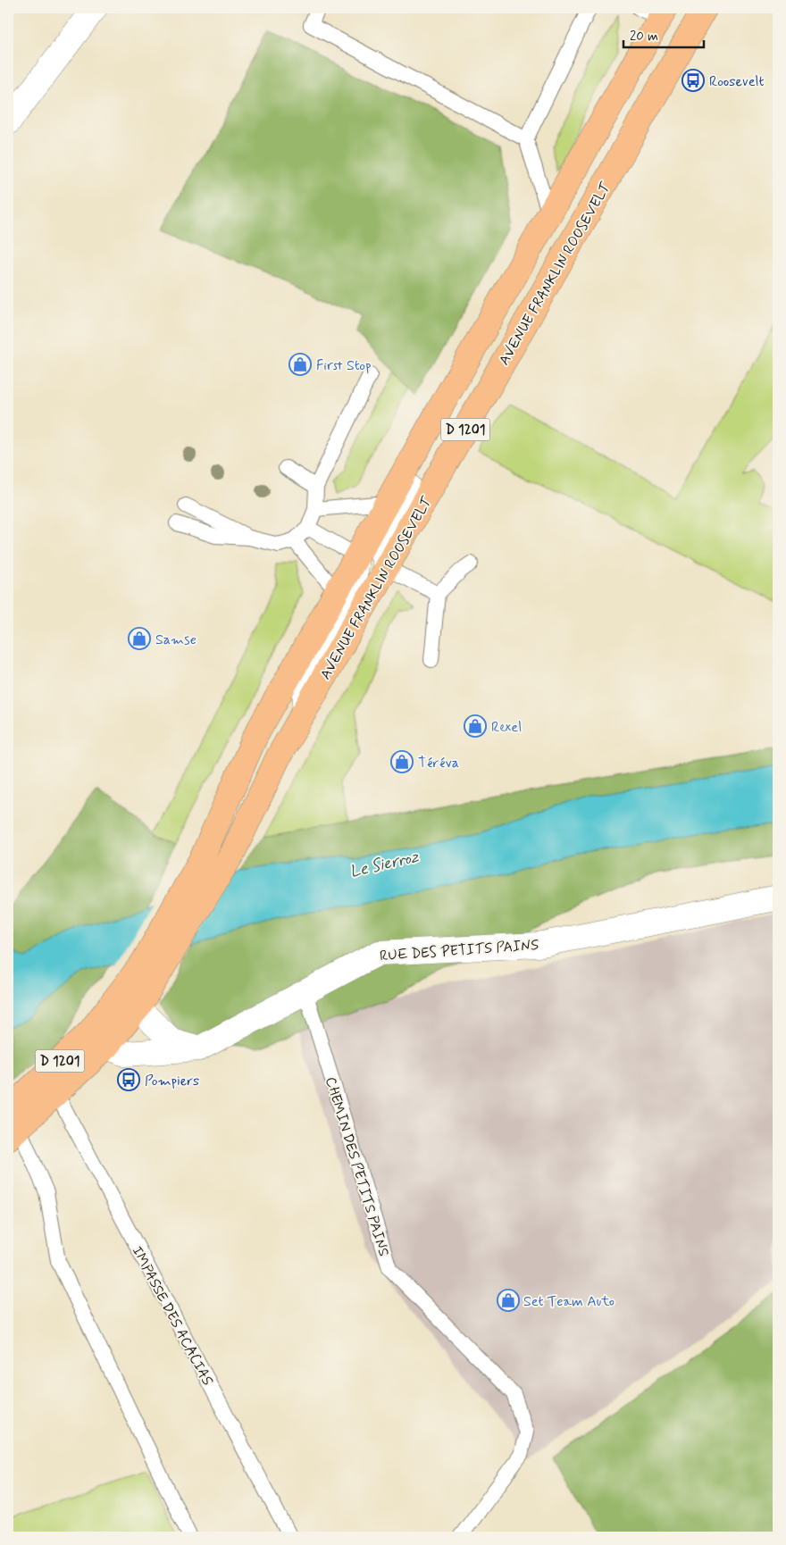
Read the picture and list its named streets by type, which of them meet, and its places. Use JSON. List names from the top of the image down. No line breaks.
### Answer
{"streets":{"main road":["AVENUE FRANKLIN ROOSEVELT","D 1201"],"street":["RUE DES PETITS PAINS"],"lane":["CHEMIN DES PETITS PAINS","IMPASSE DES ACACIAS"]},"crossings":[["AVENUE FRANKLIN ROOSEVELT","RUE DES PETITS PAINS"],["AVENUE FRANKLIN ROOSEVELT","IMPASSE DES ACACIAS"],["RUE DES PETITS PAINS","CHEMIN DES PETITS PAINS"]],"water":["Le Sierroz"],"places":{"bus stop":["Roosevelt","Pompiers"],"shop":["First Stop","Samse","Rexel","Téréva","Set Team Auto"]},"scale_bar":"20 m"}
